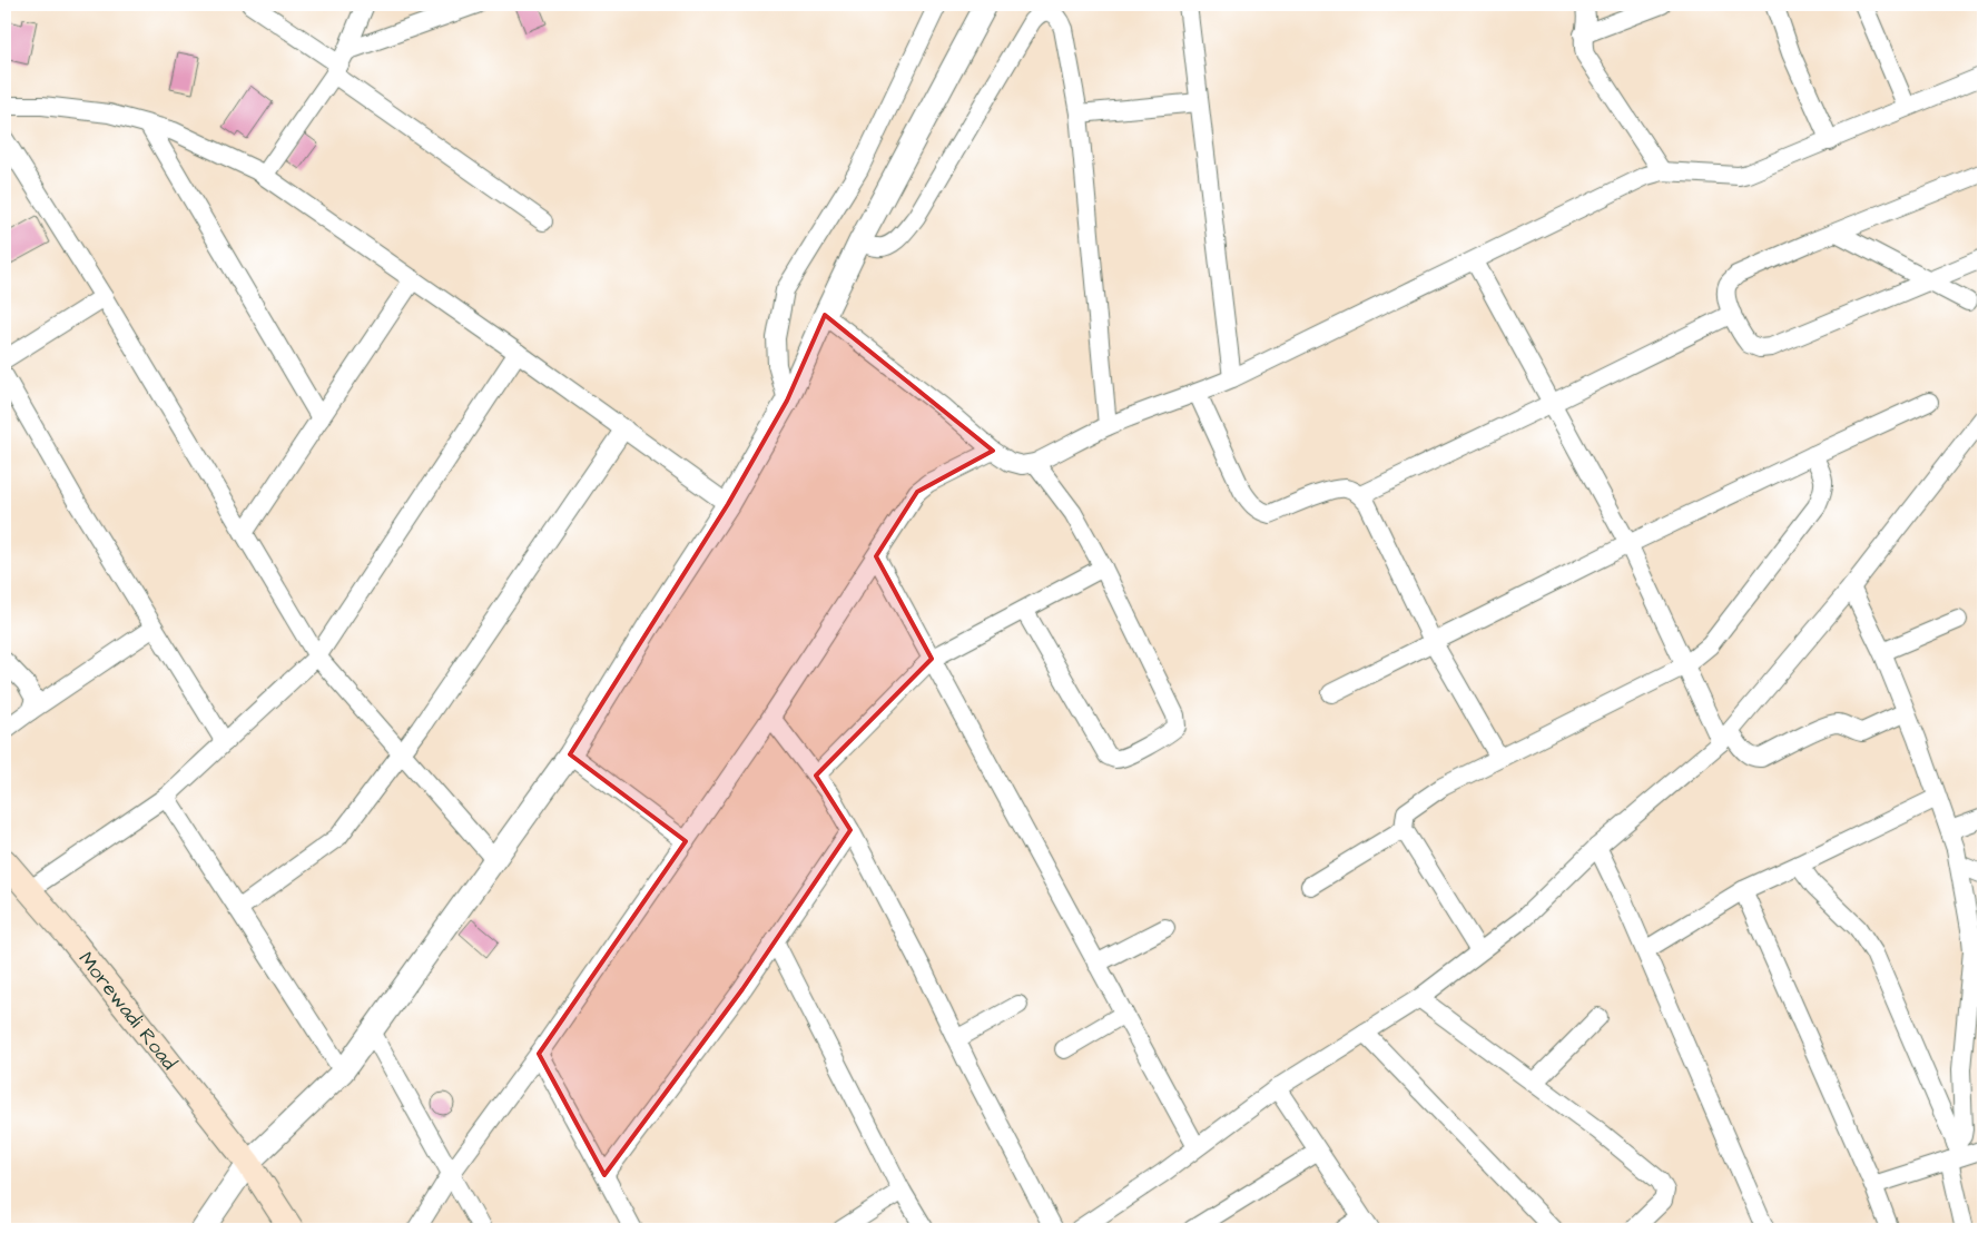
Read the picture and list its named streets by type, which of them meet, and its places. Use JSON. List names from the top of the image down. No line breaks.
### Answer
{"streets":{"main road":["Morewadi Road"]}}
